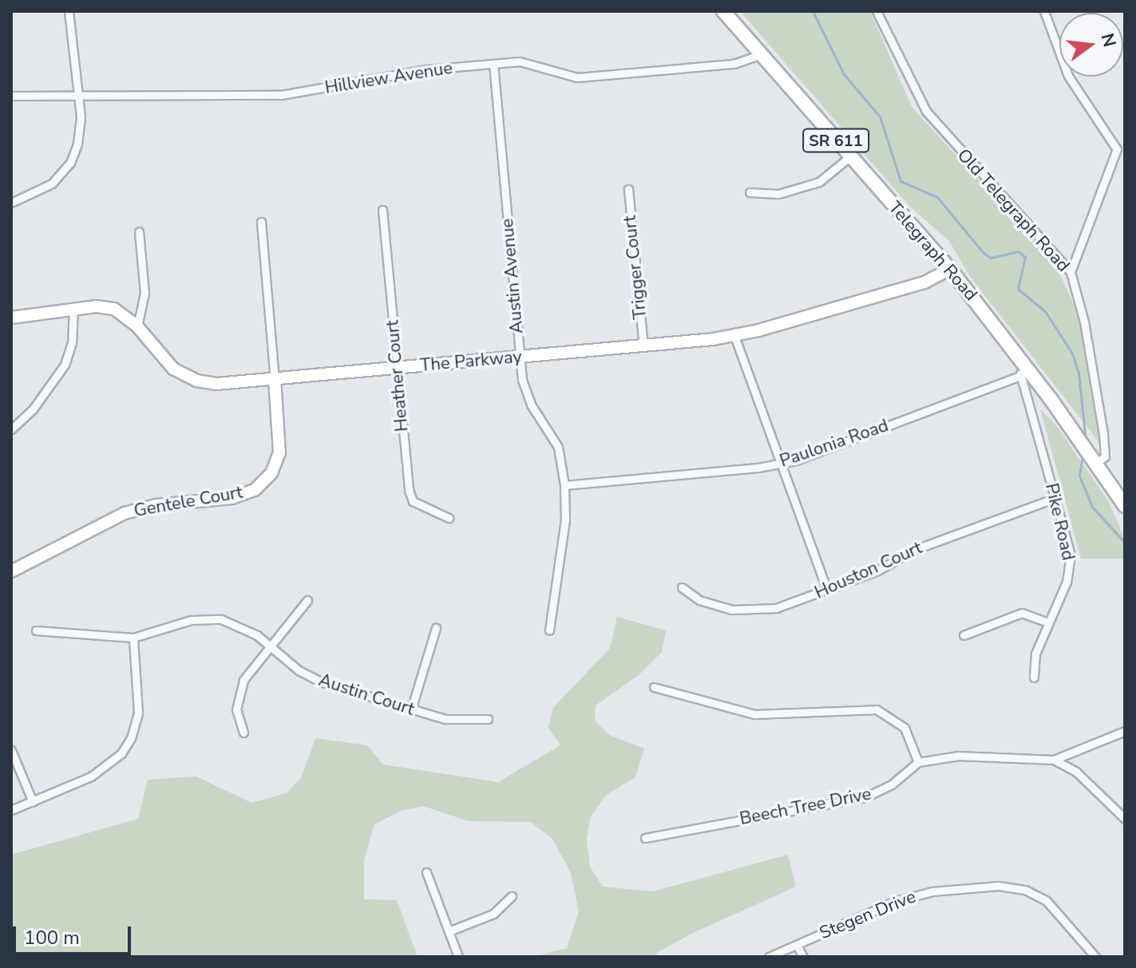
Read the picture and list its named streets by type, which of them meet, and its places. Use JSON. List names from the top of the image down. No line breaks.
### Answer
{"streets":{"main road":["SR 611","Telegraph Road"],"street":["Hillview Avenue","Old Telegraph Road","Trigger Court","Austin Avenue","The Parkway","Heather Court","Paulonia Road","Gentele Court","Pike Road","Houston Court","Austin Court","Beech Tree Drive","Stegen Drive"]},"crossings":[["Hillview Avenue","Telegraph Road"],["Hillview Avenue","Austin Avenue"],["Old Telegraph Road","Telegraph Road"],["Telegraph Road","The Parkway"],["Telegraph Road","Paulonia Road"],["Telegraph Road","Pike Road"],["Trigger Court","The Parkway"],["Austin Avenue","The Parkway"],["Austin Avenue","Paulonia Road"],["The Parkway","Heather Court"],["The Parkway","Gentele Court"],["Paulonia Road","Pike Road"],["Pike Road","Houston Court"]],"scale_bar":"100 m","north":"right"}
